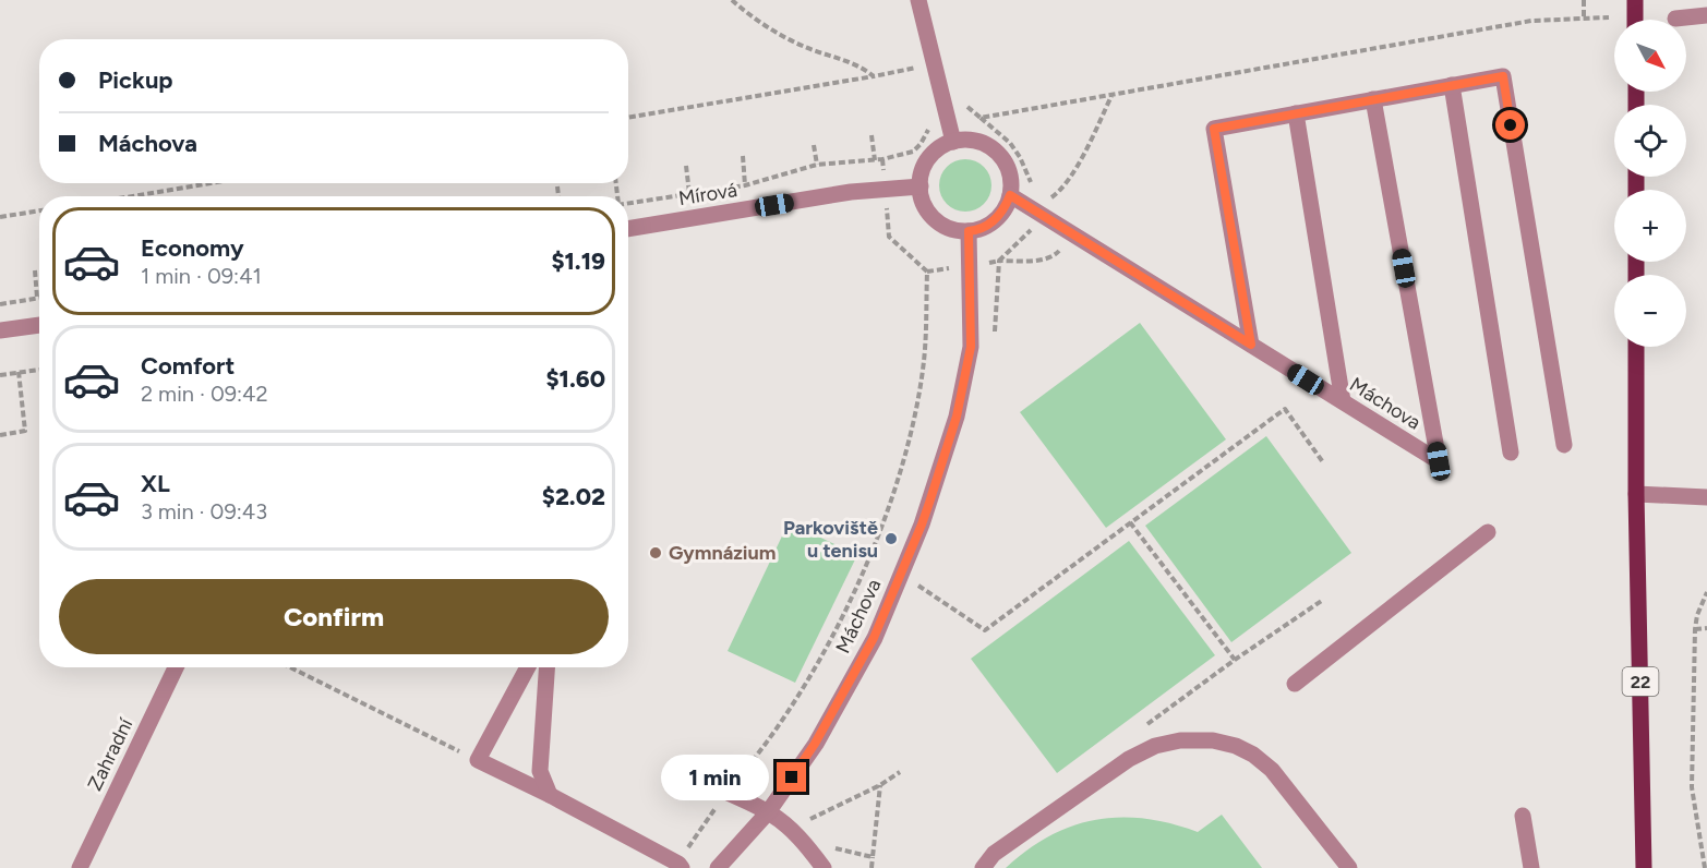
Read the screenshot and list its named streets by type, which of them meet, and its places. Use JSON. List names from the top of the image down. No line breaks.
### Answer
{"streets":{"main road":["22"],"street":["Mírová","Máchova","Zahradní"]},"crossings":[["Mírová","Máchova"]],"places":["Parkoviště u tenisu","Gymnázium"],"north":"bottom right","page":{"map_buttons":["+","−"],"banner":["Pickup","Máchova"],"list":[{"name":"Economy","note":"1 min · 09:41","value":"$1.19"},{"name":"Comfort","note":"2 min · 09:42","value":"$1.60"},{"name":"XL","note":"3 min · 09:43","value":"$2.02"}],"buttons":"Confirm","bubble":"1 min"}}
